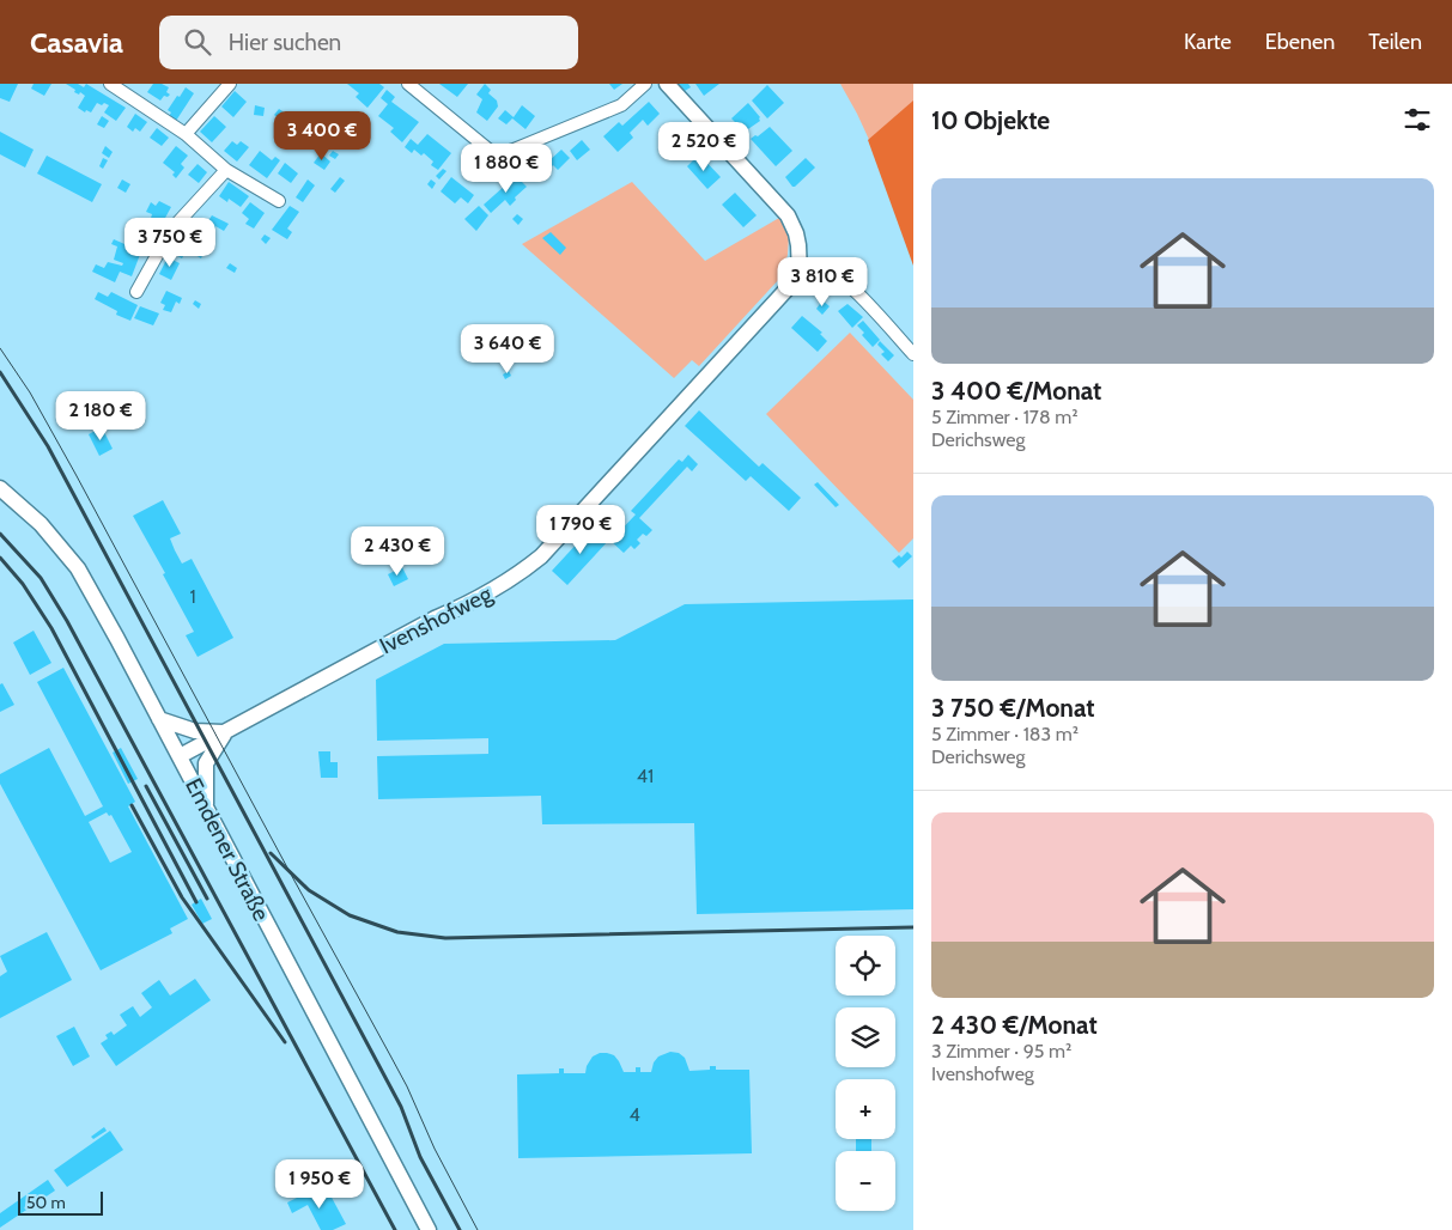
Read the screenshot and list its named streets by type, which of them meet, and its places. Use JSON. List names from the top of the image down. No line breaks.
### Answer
{"streets":{"street":["Ivenshofweg","Emdener Straße"]},"crossings":[["Ivenshofweg","Emdener Straße"]],"house_numbers":["1","41","4"],"scale_bar":"50 m","page":{"header":"Casavia","search":"Hier suchen","nav":["Karte","Ebenen","Teilen"],"heading":"10 Objekte","price":["3 400 €","2 520 €","1 880 €","3 750 €","3 810 €","3 640 €","2 180 €","1 790 €","2 430 €","1 950 €"],"list":[{"name":"3 400 €/Monat","note":"5 Zimmer · 178 m² · Derichsweg"},{"name":"3 750 €/Monat","note":"5 Zimmer · 183 m² · Derichsweg"},{"name":"2 430 €/Monat","note":"3 Zimmer · 95 m² · Ivenshofweg"}],"map_buttons":["+","−"],"scale":"50 m"}}
